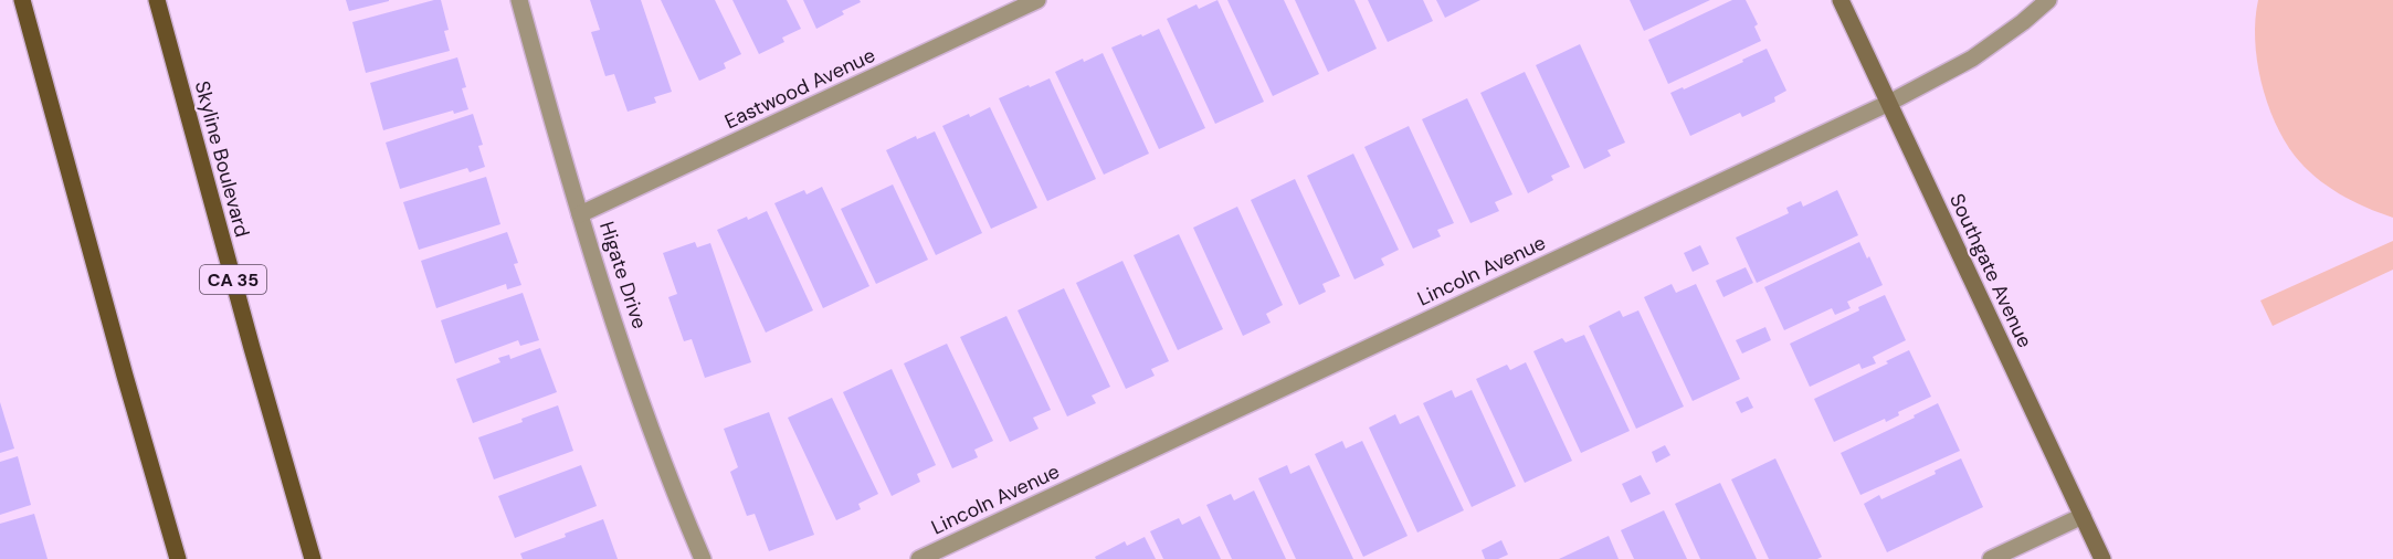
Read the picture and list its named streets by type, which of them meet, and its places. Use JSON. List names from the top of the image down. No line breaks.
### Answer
{"streets":{"main road":["Skyline Boulevard","CA 35"],"street":["Eastwood Avenue","Lincoln Avenue","Southgate Avenue","Higate Drive"]},"crossings":[["Eastwood Avenue","Higate Drive"],["Lincoln Avenue","Southgate Avenue"]]}
